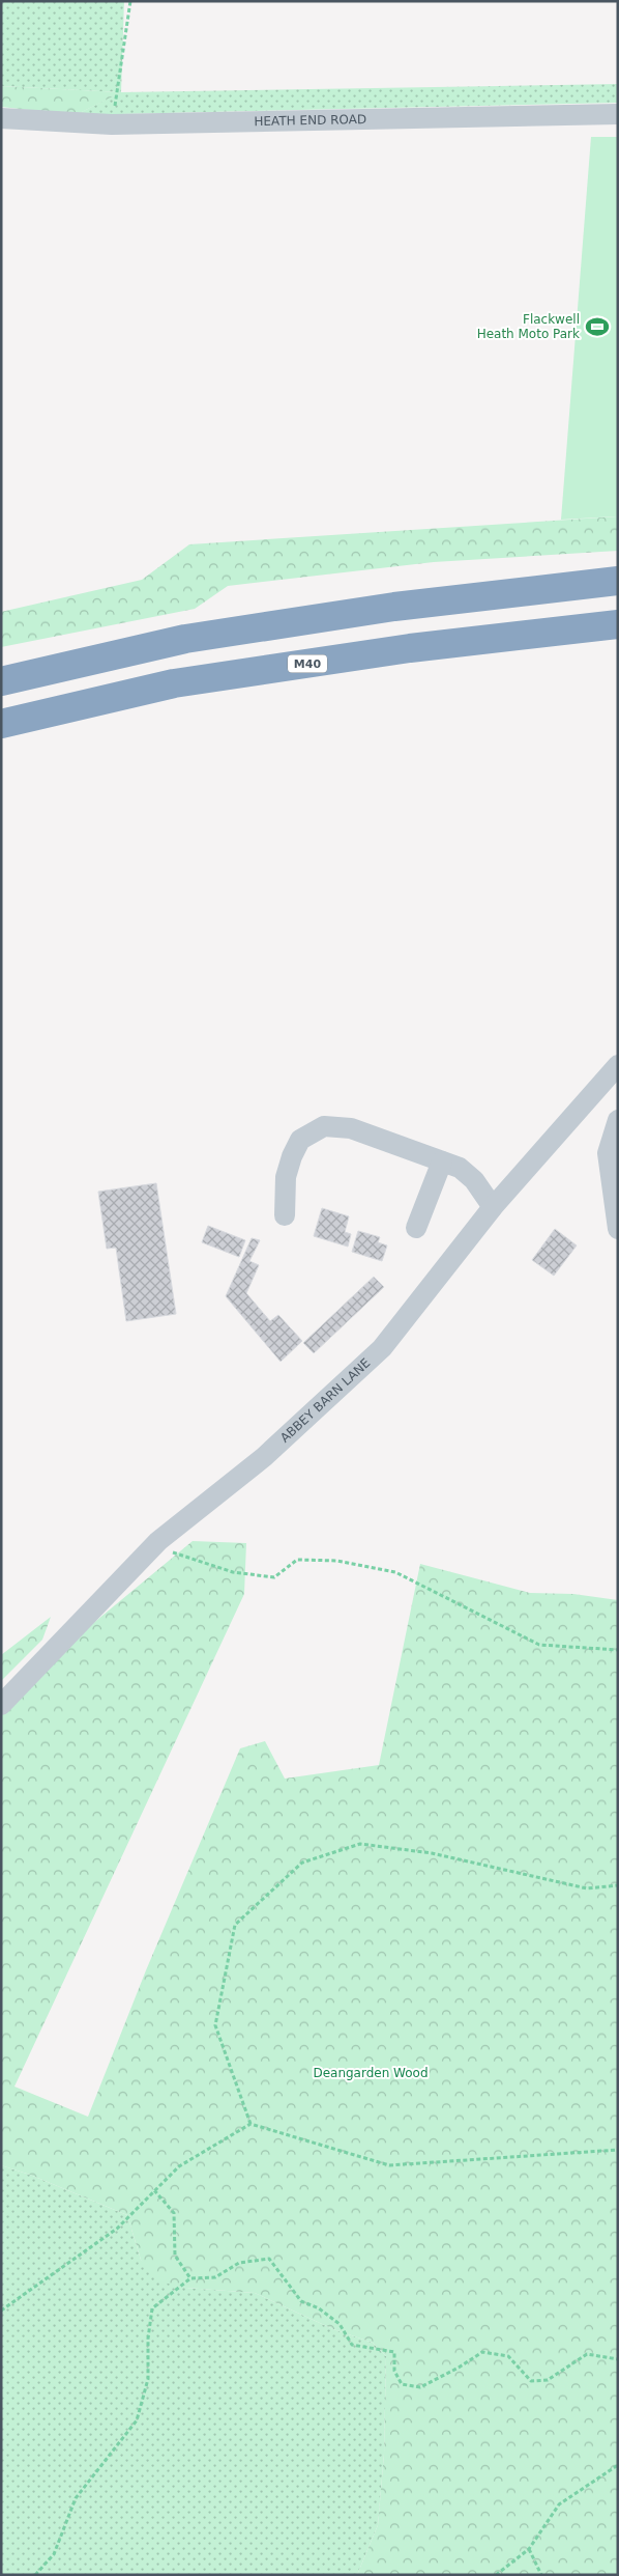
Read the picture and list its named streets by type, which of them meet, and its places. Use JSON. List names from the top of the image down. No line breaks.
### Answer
{"streets":{"highway":["M40"],"street":["HEATH END ROAD","ABBEY BARN LANE"]},"parks":["Deangarden Wood"],"places":{"sports":["Flackwell Heath Moto Park"]}}
